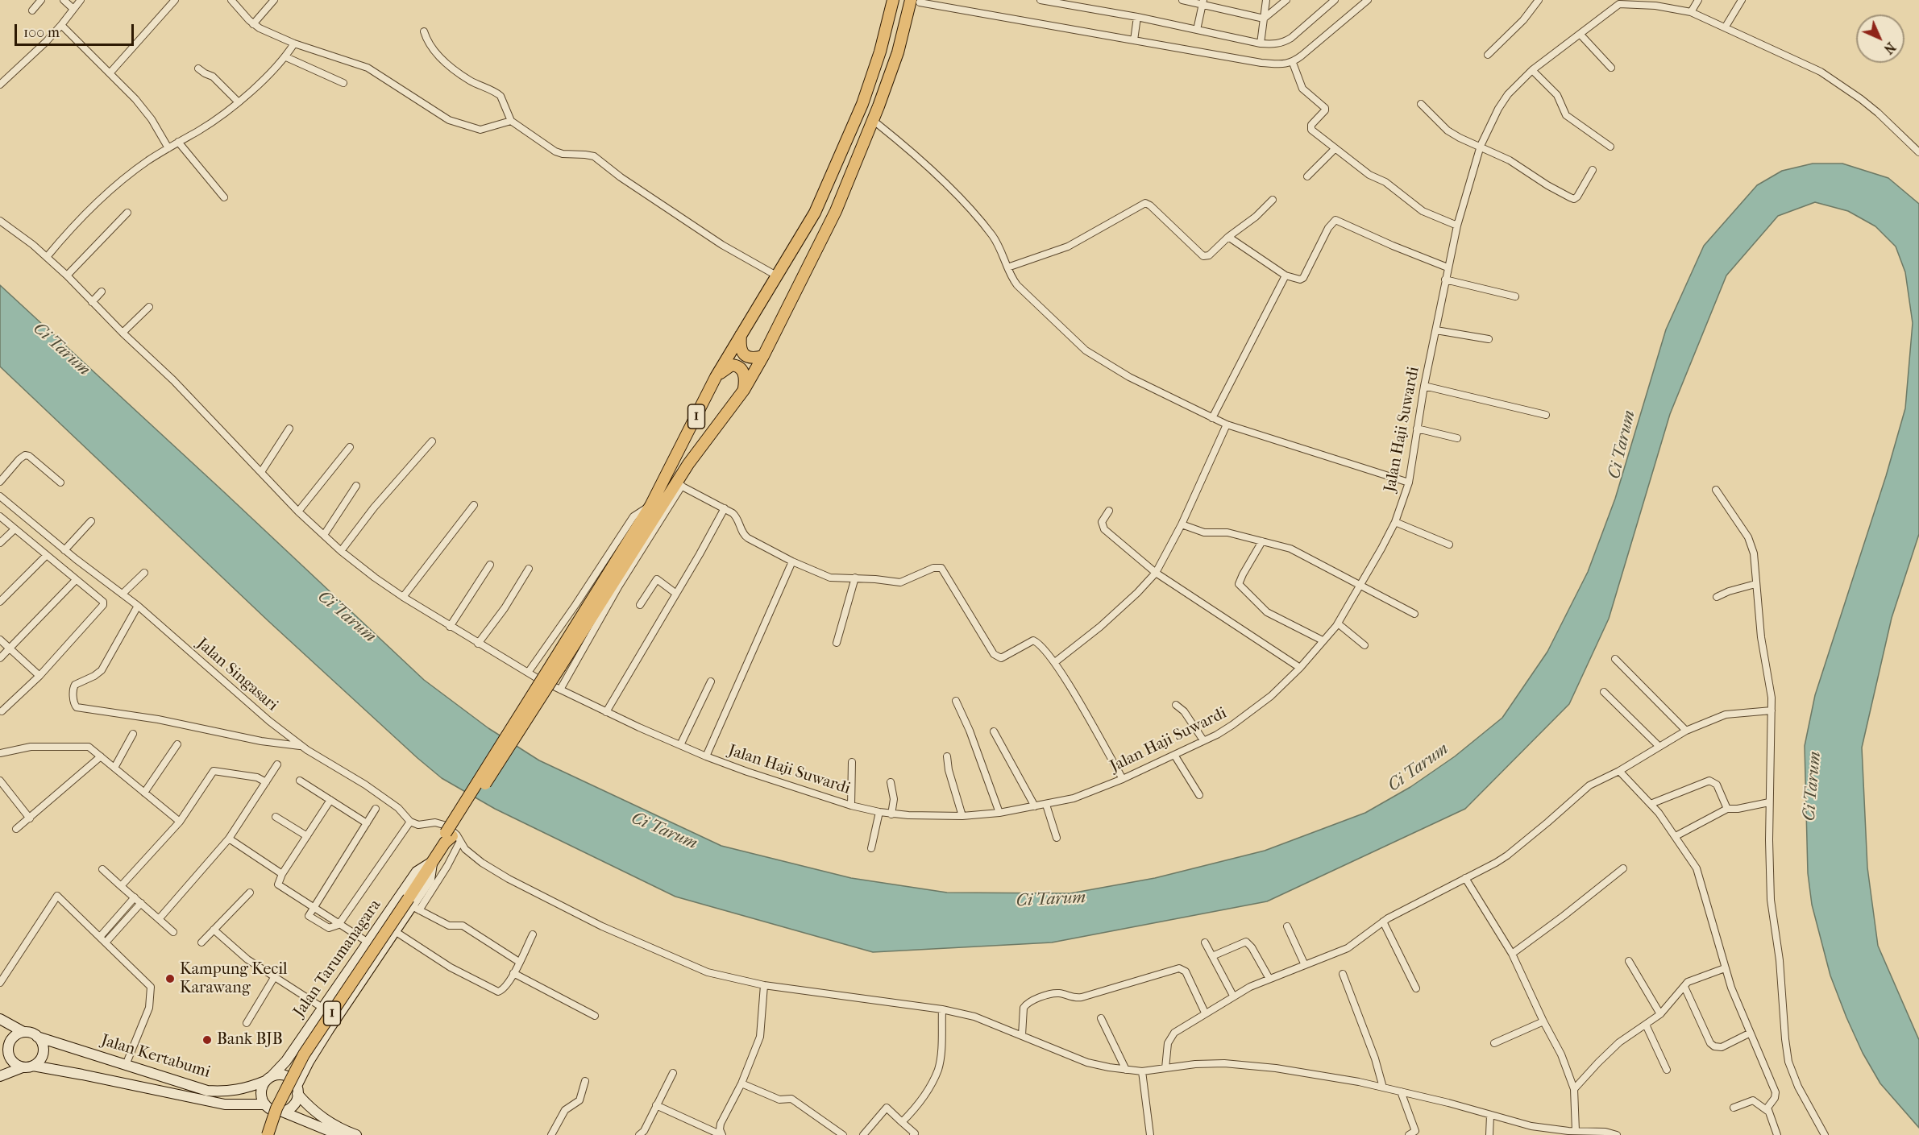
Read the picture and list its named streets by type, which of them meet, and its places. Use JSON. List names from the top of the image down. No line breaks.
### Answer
{"streets":{"main road":["1","Jalan Tarumanagara","Jalan Kertabumi"],"street":["Jalan Haji Suwardi","Jalan Singasari"]},"crossings":[["1","Jalan Haji Suwardi"],["1","Jalan Tarumanagara"],["Jalan Tarumanagara","Jalan Kertabumi"]],"water":["Ci Tarum"],"places":["Kampung Kecil Karawang","Bank BJB"],"scale_bar":"100 m","north":"bottom right"}
